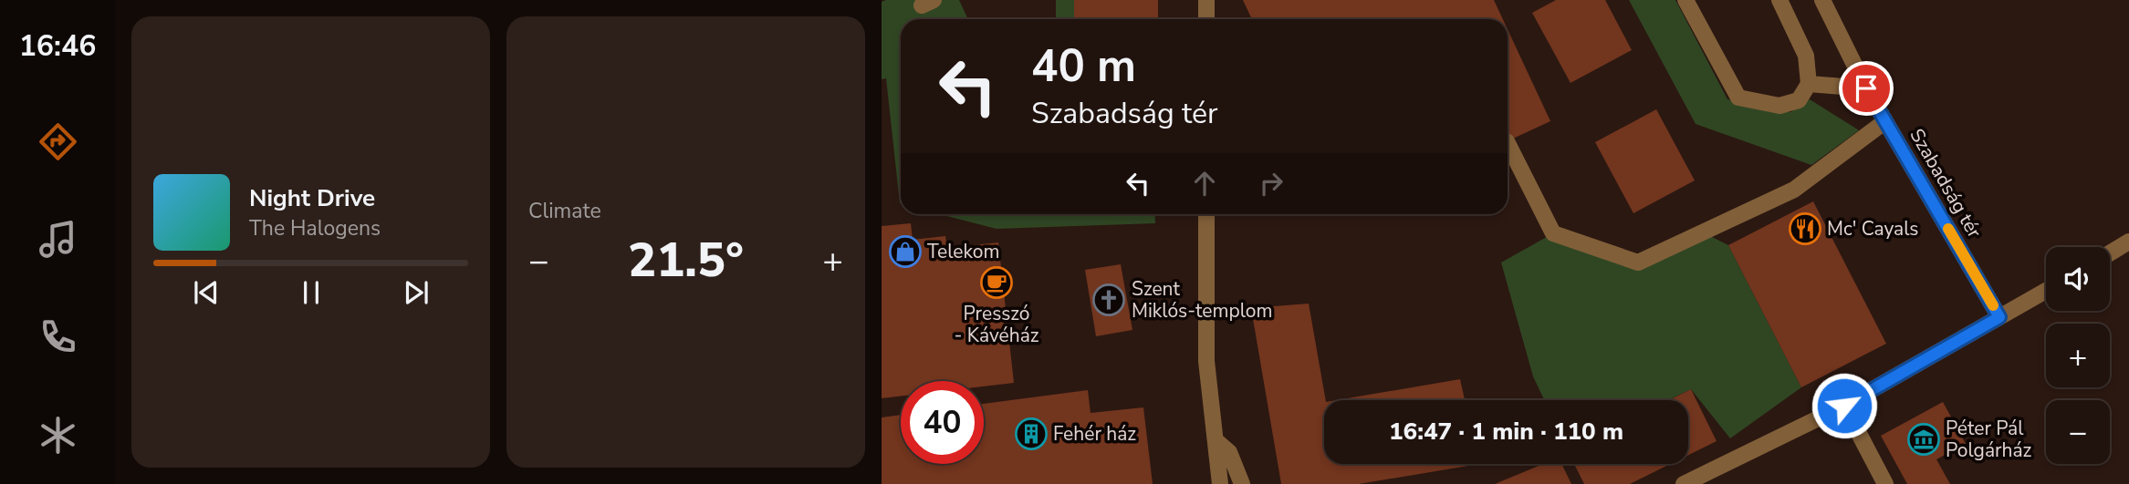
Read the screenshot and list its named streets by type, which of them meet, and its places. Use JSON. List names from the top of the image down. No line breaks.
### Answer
{"streets":{"street":["Szabadság tér"]},"places":{"restaurant":["Mc' Cayals"],"shop":["Telekom"],"cafe":["Presszó - Kávéház"],"church":["Szent Miklós-templom"],"building":["Fehér ház"],"museum":["Péter Pál Polgárház"]},"page":{"tabs":"16:46","tile":"Climate","turn":["40 m","Szabadság tér"],"song":["Night Drive","The Halogens"],"heat":["−","21.5°","+"],"map_buttons":["+","−"],"limit":"40","trip":"16:47 · 1 min · 110 m"}}
